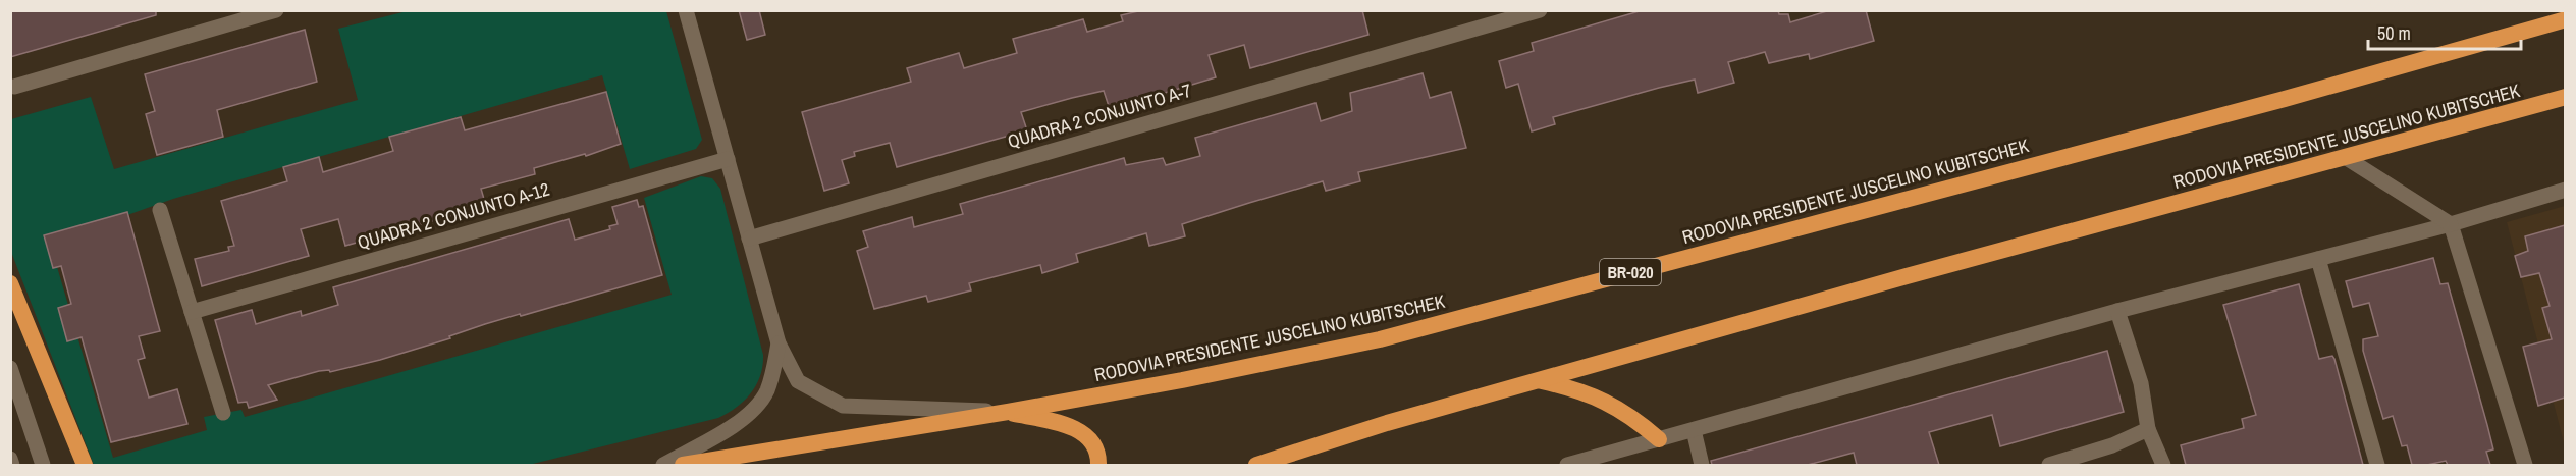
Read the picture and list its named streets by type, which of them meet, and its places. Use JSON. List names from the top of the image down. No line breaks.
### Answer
{"streets":{"highway":["RODOVIA PRESIDENTE JUSCELINO KUBITSCHEK","BR-020"],"street":["QUADRA 2 CONJUNTO A-7","QUADRA 2 CONJUNTO A-12"]},"scale_bar":"50 m"}
